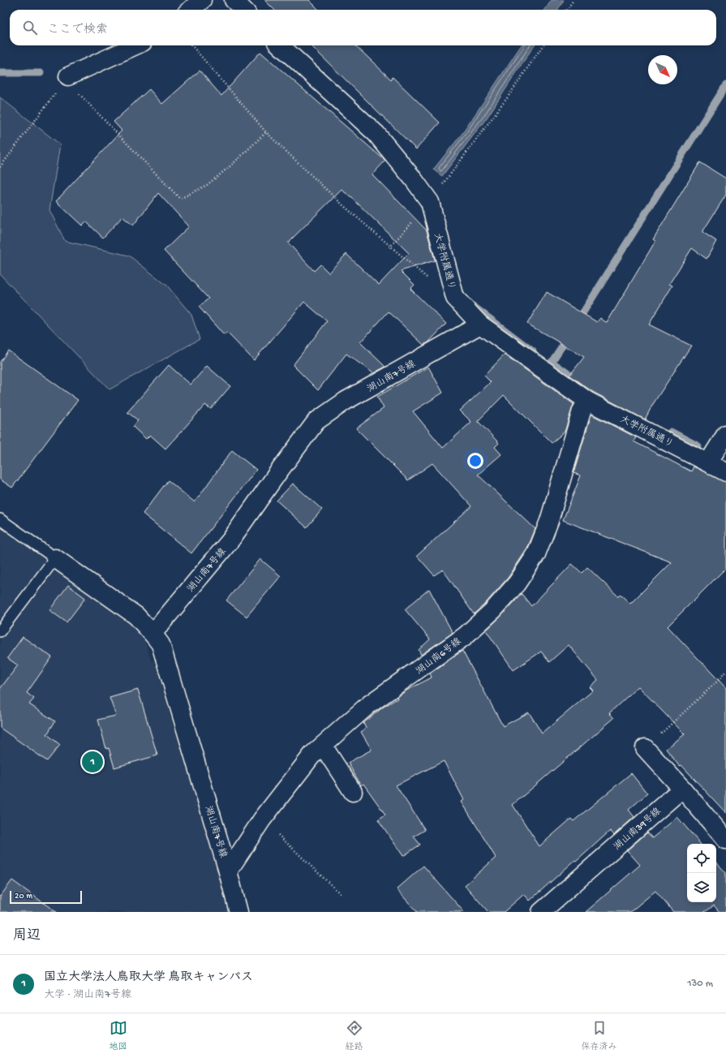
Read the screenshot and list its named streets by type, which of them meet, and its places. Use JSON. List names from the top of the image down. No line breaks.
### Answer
{"streets":{"street":["大学附属通り","湖山南7号線","湖山南6号線","湖山南39号線"]},"crossings":[["大学附属通り","湖山南7号線"],["大学附属通り","湖山南6号線"],["湖山南7号線","湖山南6号線"]],"scale_bar":"20 m","north":"bottom right","page":{"search":"ここで検索","pins":"1","scale":"20 m","heading":"周辺","list":[{"mark":"1","name":"国立大学法人鳥取大学 鳥取キャンパス","note":"大学 · 湖山南7号線","value":"130 m"}],"nav":["地図","経路","保存済み"]}}
